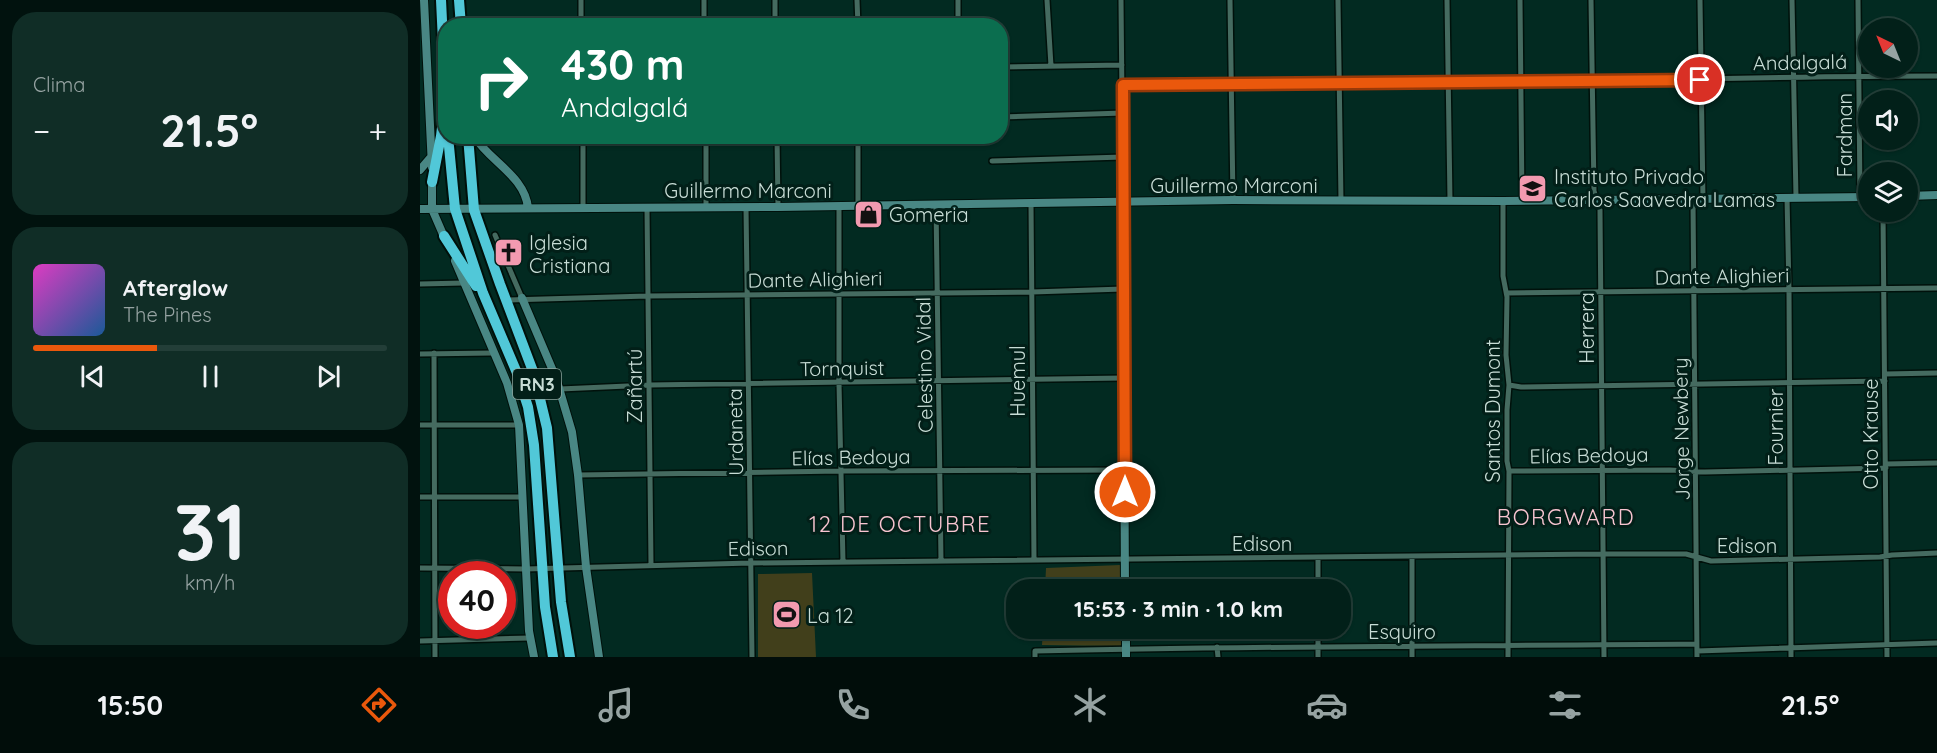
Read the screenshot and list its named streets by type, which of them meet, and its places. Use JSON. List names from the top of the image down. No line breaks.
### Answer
{"streets":{"highway":["RN3"],"street":["Andalgalá","Fardman","Guillermo Marconi","Dante Alighieri","Herrera","Celestino Vidal","Tornquist","Huemul","Zañartú","Santos Dumont","Fournier","Jorge Newbery","Urdaneta","Otto Krause","Elías Bedoya","Edison","Esquiro"]},"crossings":[["Andalgalá","Herrera"],["Andalgalá","Fournier"],["Guillermo Marconi","Herrera"],["Guillermo Marconi","Celestino Vidal"],["Guillermo Marconi","Huemul"],["Guillermo Marconi","RN3"],["Guillermo Marconi","Zañartú"],["Guillermo Marconi","Santos Dumont"],["Guillermo Marconi","Fournier"],["Guillermo Marconi","Jorge Newbery"],["Guillermo Marconi","Urdaneta"],["Dante Alighieri","Herrera"],["Dante Alighieri","Celestino Vidal"],["Dante Alighieri","Huemul"],["Dante Alighieri","RN3"],["Dante Alighieri","Zañartú"],["Dante Alighieri","Santos Dumont"],["Dante Alighieri","Fournier"],["Dante Alighieri","Jorge Newbery"],["Dante Alighieri","Urdaneta"],["Dante Alighieri","Otto Krause"],["Herrera","Elías Bedoya"],["Herrera","Edison"],["Herrera","Esquiro"],["Celestino Vidal","Tornquist"],["Celestino Vidal","Elías Bedoya"],["Celestino Vidal","Edison"],["Tornquist","Huemul"],["Tornquist","Zañartú"],["Tornquist","Urdaneta"],["Huemul","Elías Bedoya"],["Huemul","Edison"],["RN3","Edison"],["Zañartú","Elías Bedoya"],["Zañartú","Edison"],["Santos Dumont","Elías Bedoya"],["Santos Dumont","Edison"],["Santos Dumont","Esquiro"],["Fournier","Elías Bedoya"],["Fournier","Edison"],["Jorge Newbery","Elías Bedoya"],["Jorge Newbery","Edison"],["Jorge Newbery","Esquiro"],["Urdaneta","Elías Bedoya"],["Urdaneta","Edison"],["Otto Krause","Elías Bedoya"],["Otto Krause","Edison"]],"districts":["BORGWARD","12 DE OCTUBRE"],"places":{"school or university":["Instituto Privado Carlos Saavedra Lamas"],"shop":["Gomeria"],"church":["Iglesia Cristiana"],"sports":["La 12"]},"north":"top left","page":{"tile":["Clima",["31","km/h"]],"turn":["430 m","Andalgalá"],"heat":["−","21.5°","+"],"song":["Afterglow","The Pines"],"limit":"40","trip":"15:53 · 3 min · 1.0 km","tabs":["15:50","21.5°"]}}
